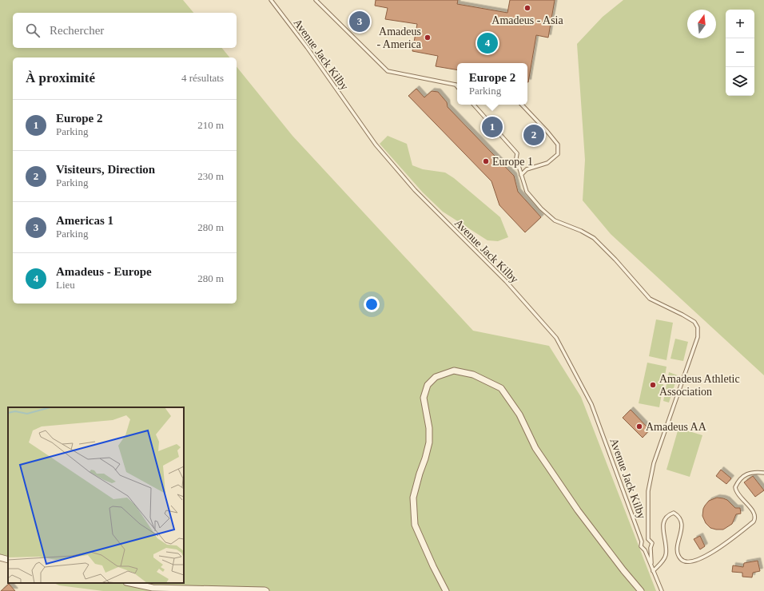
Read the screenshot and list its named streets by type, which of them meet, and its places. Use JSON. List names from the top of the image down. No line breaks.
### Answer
{"streets":{"lane":["Avenue Jack Kilby"]},"places":["Amadeus - Asia","Amadeus - America","Europe 1","Amadeus Athletic Association","Amadeus AA"],"north":"top","page":{"map_buttons":["+","−"],"pins":["3","4","1","2"],"search":"Rechercher","heading":["À proximité","4 résultats"],"popup":["Europe 2","Parking"],"list":[{"mark":"1","name":"Europe 2","note":"Parking","value":"210 m"},{"mark":"2","name":"Visiteurs, Direction","note":"Parking","value":"230 m"},{"mark":"3","name":"Americas 1","note":"Parking","value":"280 m"},{"mark":"4","name":"Amadeus - Europe","note":"Lieu","value":"280 m"}]}}
